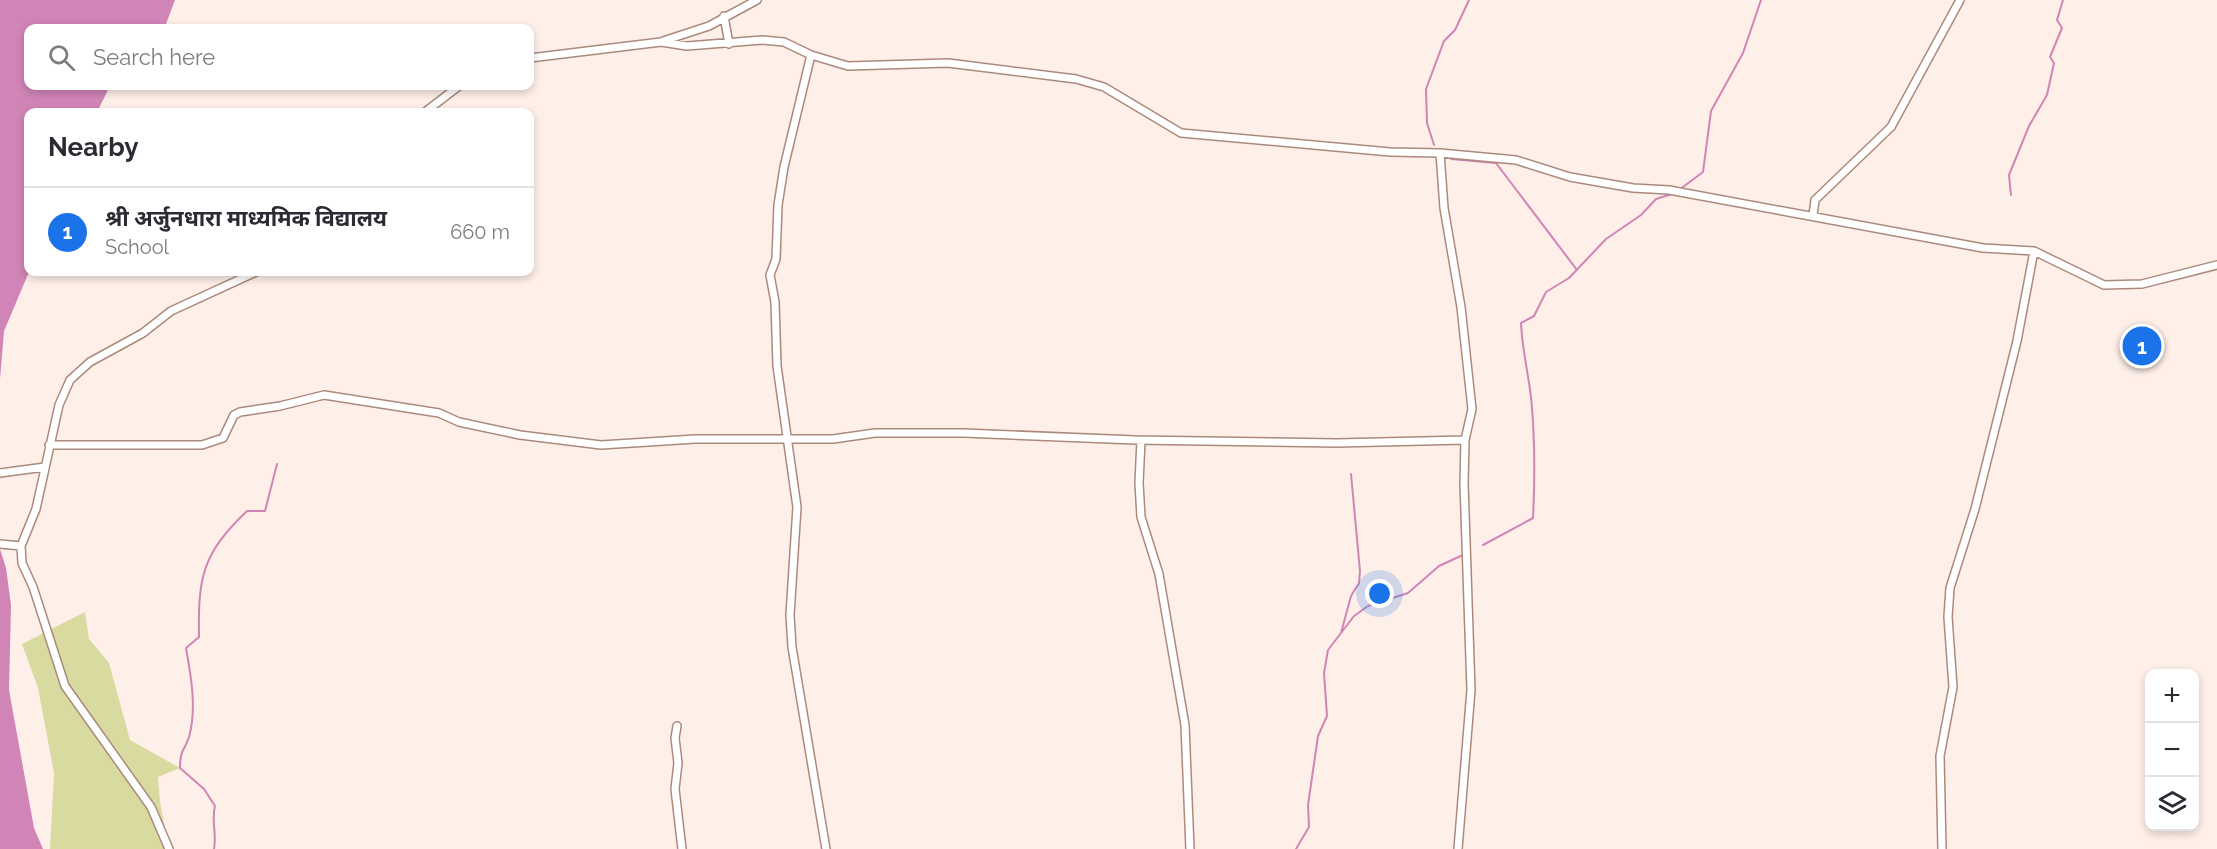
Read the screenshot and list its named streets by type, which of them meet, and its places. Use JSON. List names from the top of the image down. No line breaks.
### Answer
{"page":{"search":"Search here","heading":"Nearby","list":[{"mark":"1","name":"श्री अर्जुनधारा माध्यमिक विद्यालय","note":"School","value":"660 m"}],"pins":"1","map_buttons":["+","−"]}}
